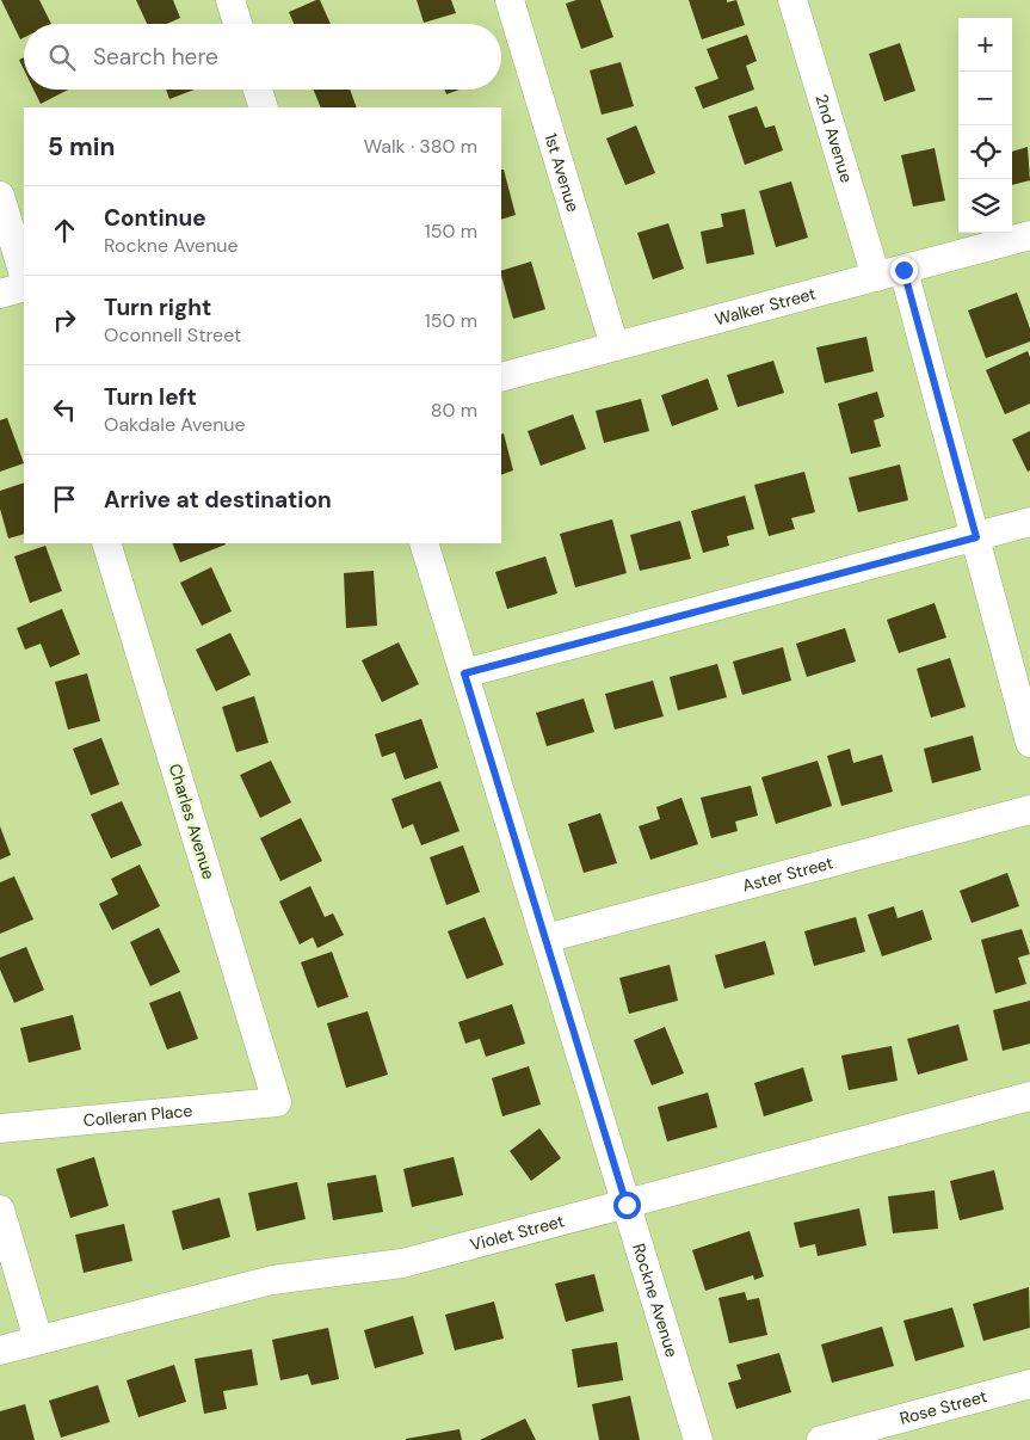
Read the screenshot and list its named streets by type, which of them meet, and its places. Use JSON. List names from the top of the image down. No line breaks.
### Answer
{"streets":{"street":["2nd Avenue","1st Avenue","Walker Street","Charles Avenue","Aster Street","Colleran Place","Violet Street","Rockne Avenue","Rose Street"]},"crossings":[["2nd Avenue","Walker Street"],["1st Avenue","Walker Street"],["Charles Avenue","Colleran Place"],["Aster Street","Rockne Avenue"],["Violet Street","Rockne Avenue"]],"page":{"map_buttons":["+","−"],"search":"Search here","heading":["5 min","Walk · 380 m"],"list":[["Continue","Rockne Avenue","150 m"],["Turn right","Oconnell Street","150 m"],["Turn left","Oakdale Avenue","80 m"],"Arrive at destination"]}}
